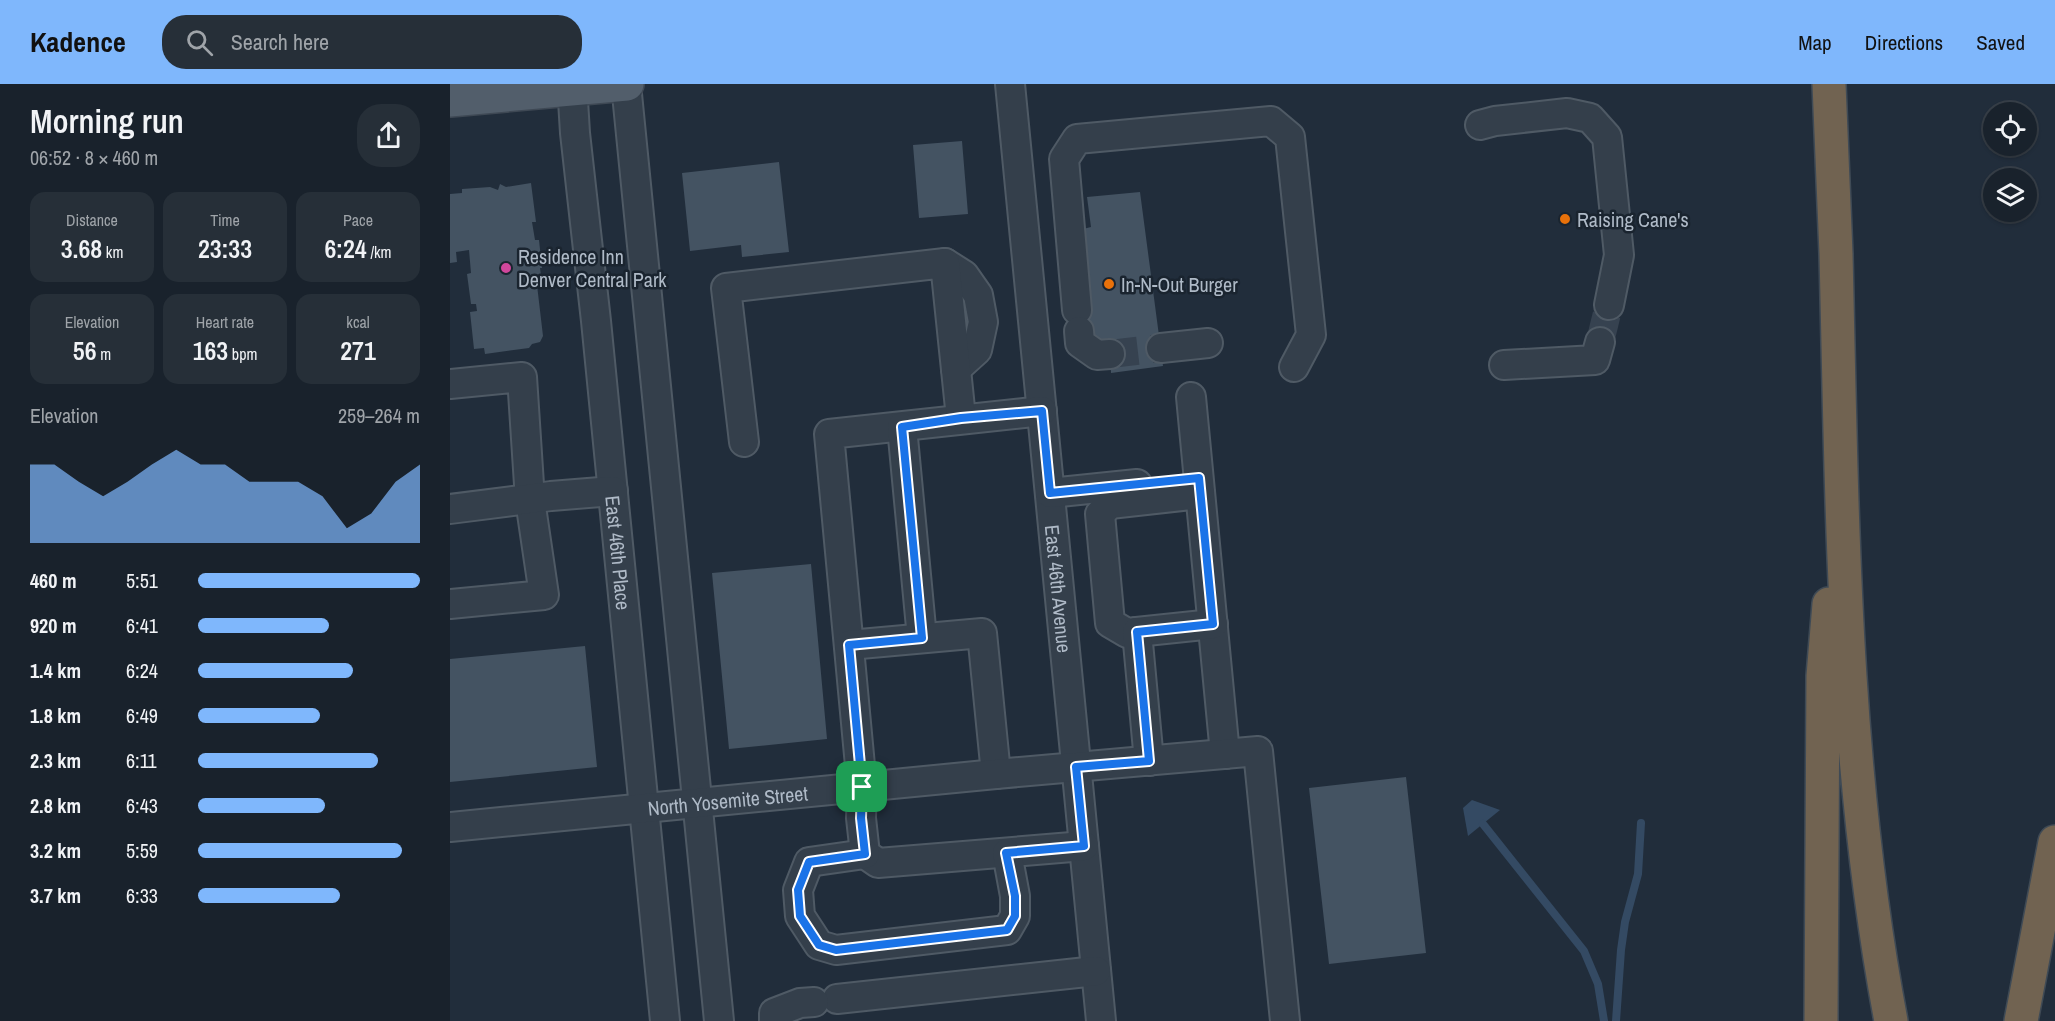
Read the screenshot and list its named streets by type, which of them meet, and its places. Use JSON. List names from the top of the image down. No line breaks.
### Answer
{"streets":{"street":["East 46th Place","East 46th Avenue","North Yosemite Street"]},"crossings":[["East 46th Place","North Yosemite Street"],["East 46th Avenue","North Yosemite Street"]],"places":["Raising Cane's","Residence Inn Denver Central Park","In-N-Out Burger"],"page":{"header":"Kadence","search":"Search here","nav":["Map","Directions","Saved"],"heading":["Morning run","06:52 · 8 × 460 m"],"stats":[["Distance","3.68 km"],["Time","23:33"],["Pace","6:24 /km"],["Elevation","56 m"],["Heart rate","163 bpm"],["kcal","271"]],"chart":["Elevation","259–264 m"],"list":[{"name":"460 m","note":"5:51"},{"name":"920 m","note":"6:41"},{"name":"1.4 km","note":"6:24"},{"name":"1.8 km","note":"6:49"},{"name":"2.3 km","note":"6:11"},{"name":"2.8 km","note":"6:43"},{"name":"3.2 km","note":"5:59"},{"name":"3.7 km","note":"6:33"}]}}
